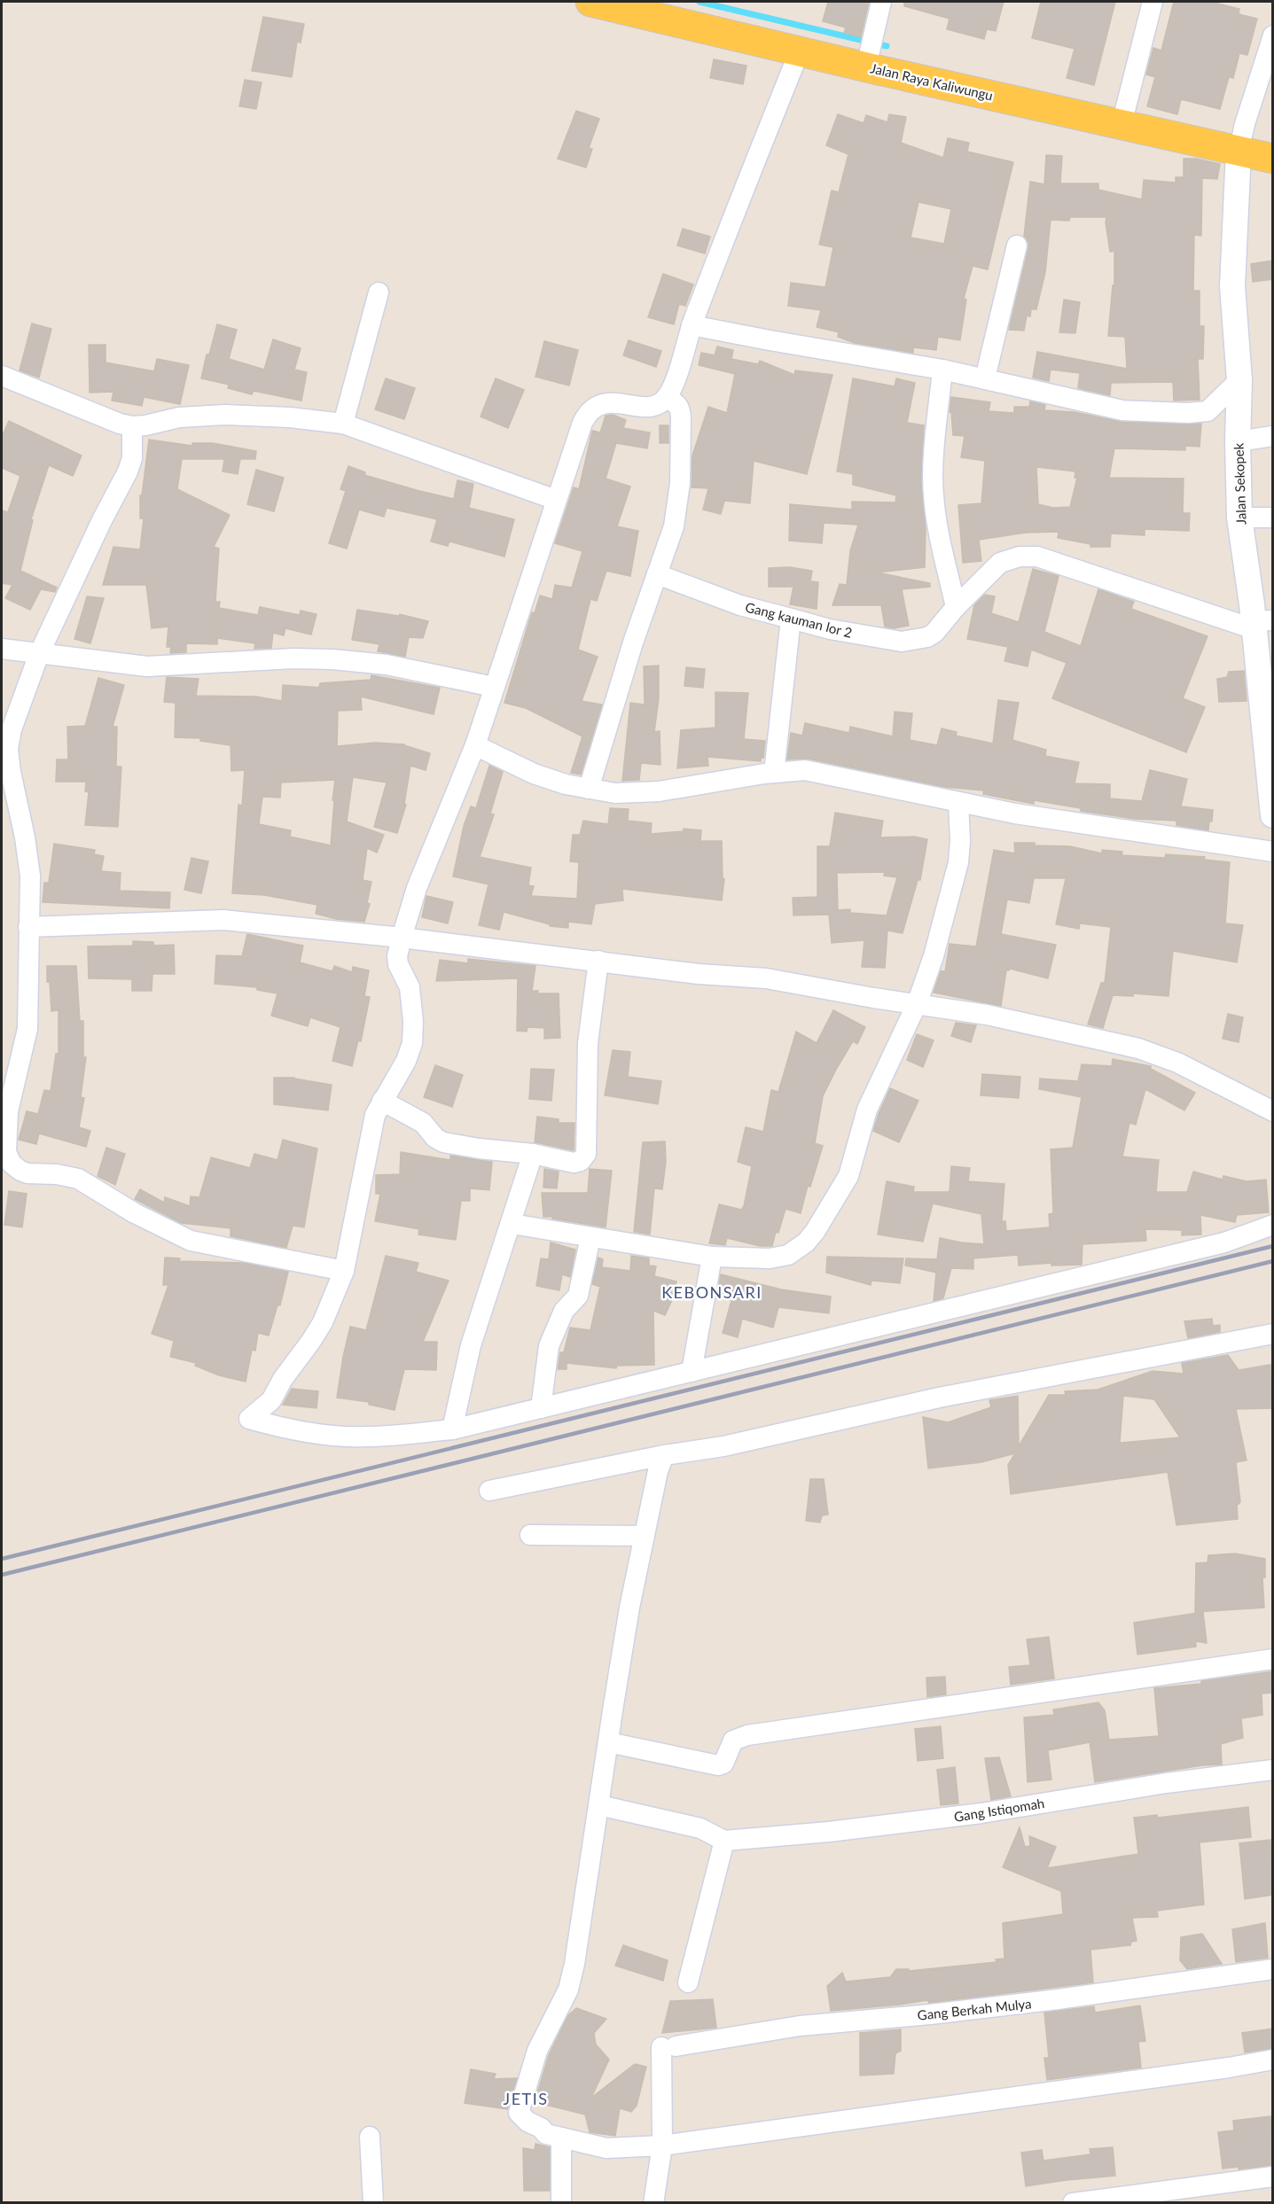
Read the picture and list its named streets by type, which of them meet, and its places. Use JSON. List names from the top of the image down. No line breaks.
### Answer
{"streets":{"main road":["Jalan Raya Kaliwungu"],"street":["Jalan Sekopek","Gang kauman lor 2","Gang Istiqomah","Gang Berkah Mulya"]},"crossings":[["Jalan Raya Kaliwungu","Jalan Sekopek"],["Jalan Sekopek","Gang kauman lor 2"]],"districts":["KEBONSARI","JETIS"]}
